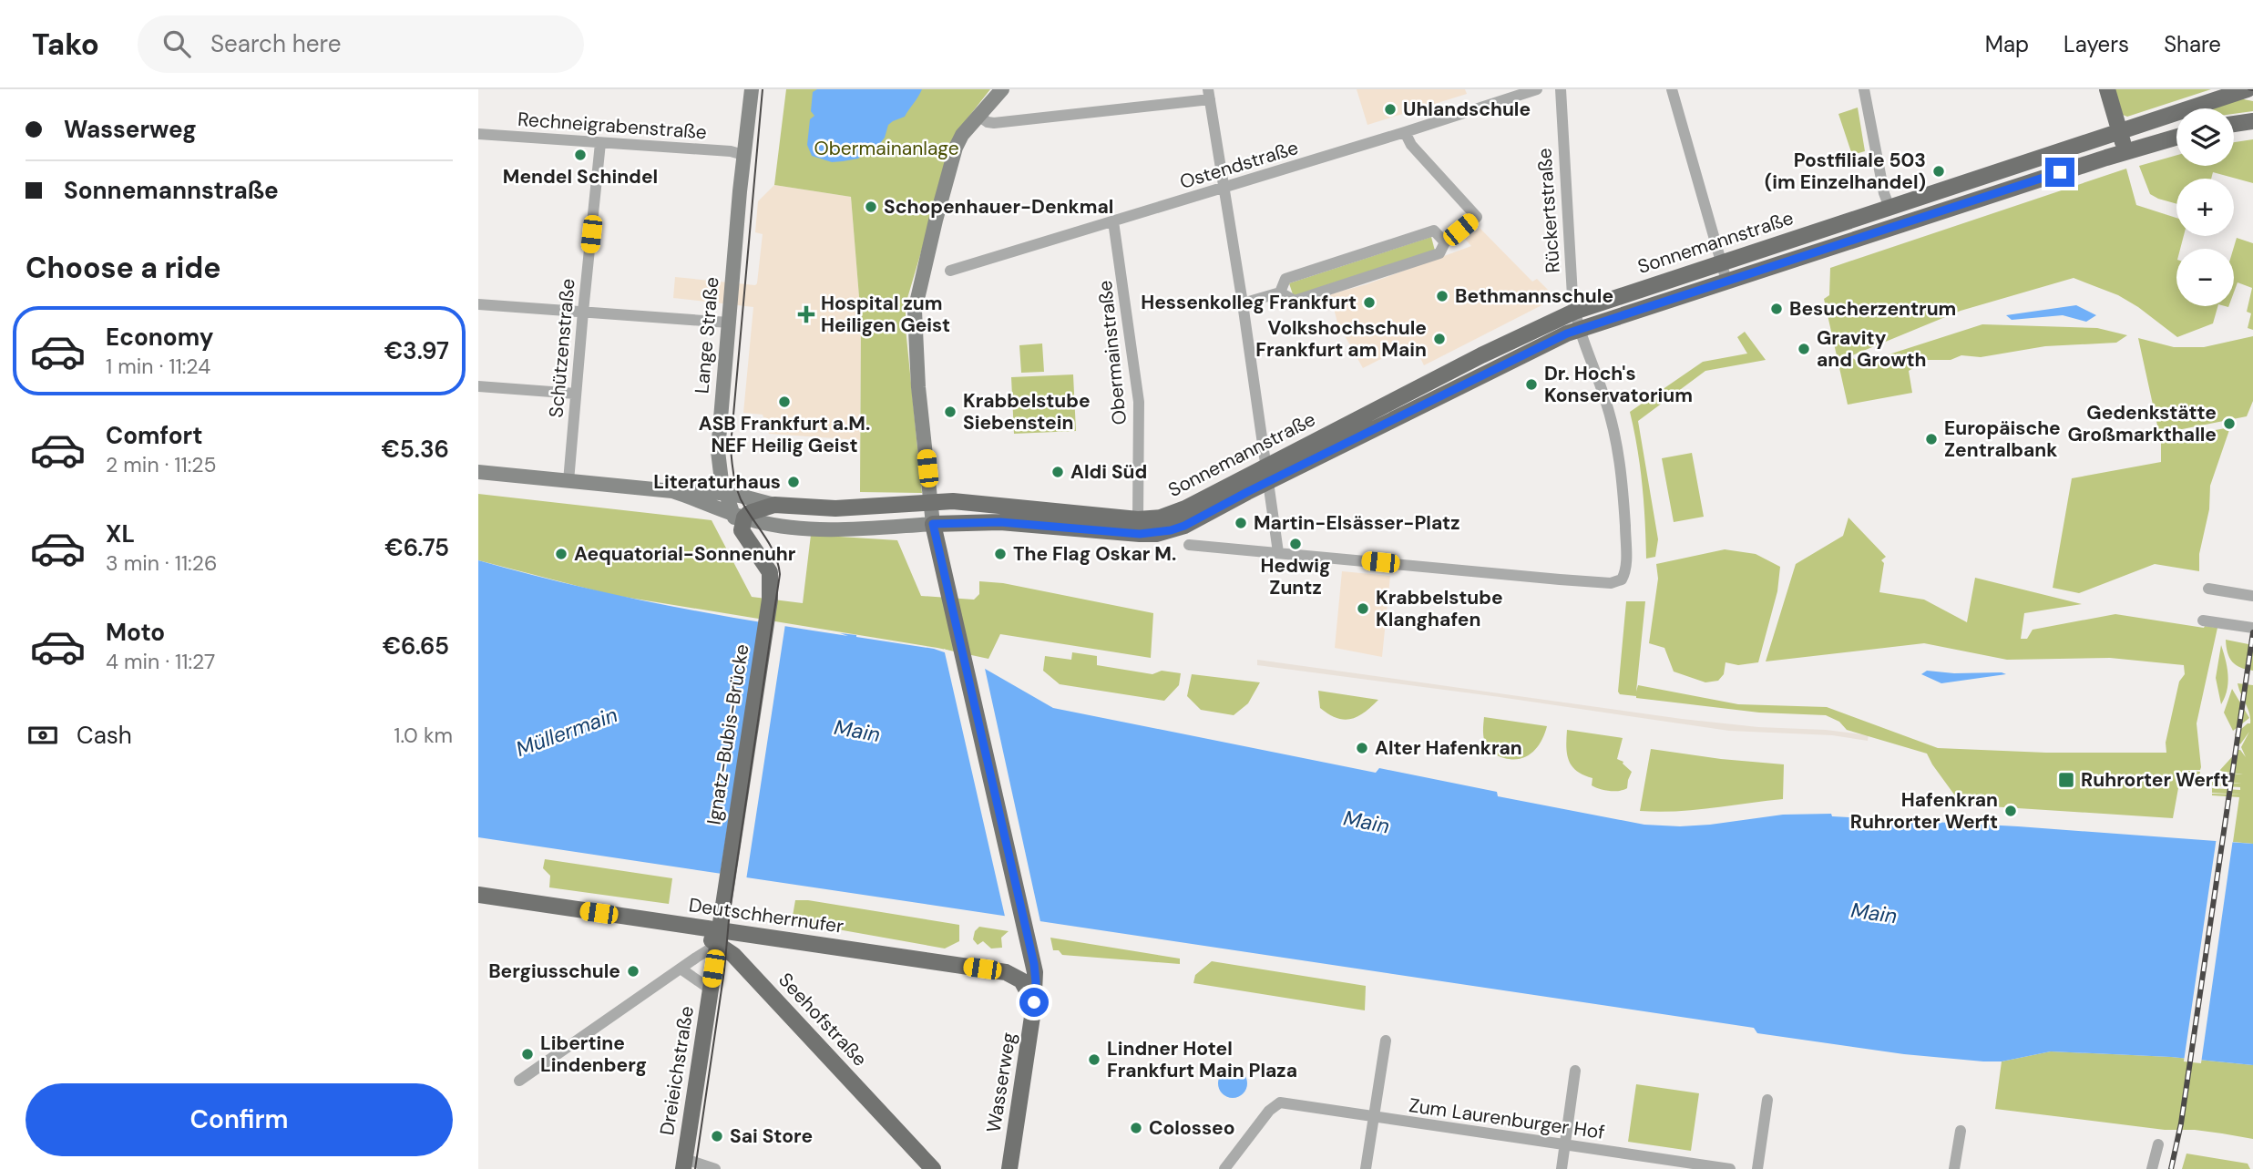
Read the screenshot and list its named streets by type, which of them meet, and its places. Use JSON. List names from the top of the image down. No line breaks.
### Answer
{"streets":{"main road":["Sonnemannstraße","Lange Straße","Ignatz-Bubis-Brücke","Deutschherrnufer","Seehofstraße","Dreieichstraße","Wasserweg"],"street":["Rechneigrabenstraße","Ostendstraße","Rückertstraße","Schützenstraße","Obermainstraße","Zum Laurenburger Hof"]},"crossings":[["Rechneigrabenstraße","Lange Straße"],["Rechneigrabenstraße","Schützenstraße"],["Ostendstraße","Obermainstraße"],["Rückertstraße","Sonnemannstraße"],["Sonnemannstraße","Obermainstraße"],["Sonnemannstraße","Wasserweg"],["Lange Straße","Ignatz-Bubis-Brücke"],["Ignatz-Bubis-Brücke","Dreieichstraße"],["Deutschherrnufer","Seehofstraße"],["Deutschherrnufer","Dreieichstraße"],["Deutschherrnufer","Wasserweg"],["Seehofstraße","Dreieichstraße"]],"water":["Main","Müllermain"],"parks":["Obermainanlage"],"places":{"other":["Uhlandschule","Mendel Schindel","Postfiliale 503 (im Einzelhandel)","Schopenhauer-Denkmal","Bethmannschule","Hessenkolleg Frankfurt","Besucherzentrum","Volkshochschule Frankfurt am Main","Gravity and Growth","Dr. Hoch's Konservatorium","ASB Frankfurt a.M. NEF Heilig Geist","Krabbelstube Siebenstein","Gedenkstätte Großmarkthalle","Europäische Zentralbank","Aldi Süd","Literaturhaus","Martin-Elsässer-Platz","Hedwig Zuntz","Aequatorial-Sonnenuhr","The Flag Oskar M.","Krabbelstube Klanghafen","Alter Hafenkran","Hafenkran Ruhrorter Werft","Bergiusschule","Libertine Lindenberg","Lindner Hotel Frankfurt Main Plaza","Colosseo","Sai Store"],"health":["Hospital zum Heiligen Geist"],"transit":["Ruhrorter Werft"]},"page":{"header":"Tako","search":"Search here","nav":["Map","Layers","Share"],"banner":["Wasserweg","Sonnemannstraße"],"map_buttons":["+","−"],"heading":"Choose a ride","list":[{"name":"Economy","note":"1 min · 11:24","value":"€3.97"},{"name":"Comfort","note":"2 min · 11:25","value":"€5.36"},{"name":"XL","note":"3 min · 11:26","value":"€6.75"},{"name":"Moto","note":"4 min · 11:27","value":"€6.65"}],"pay":["Cash","1.0 km"],"buttons":"Confirm"}}
